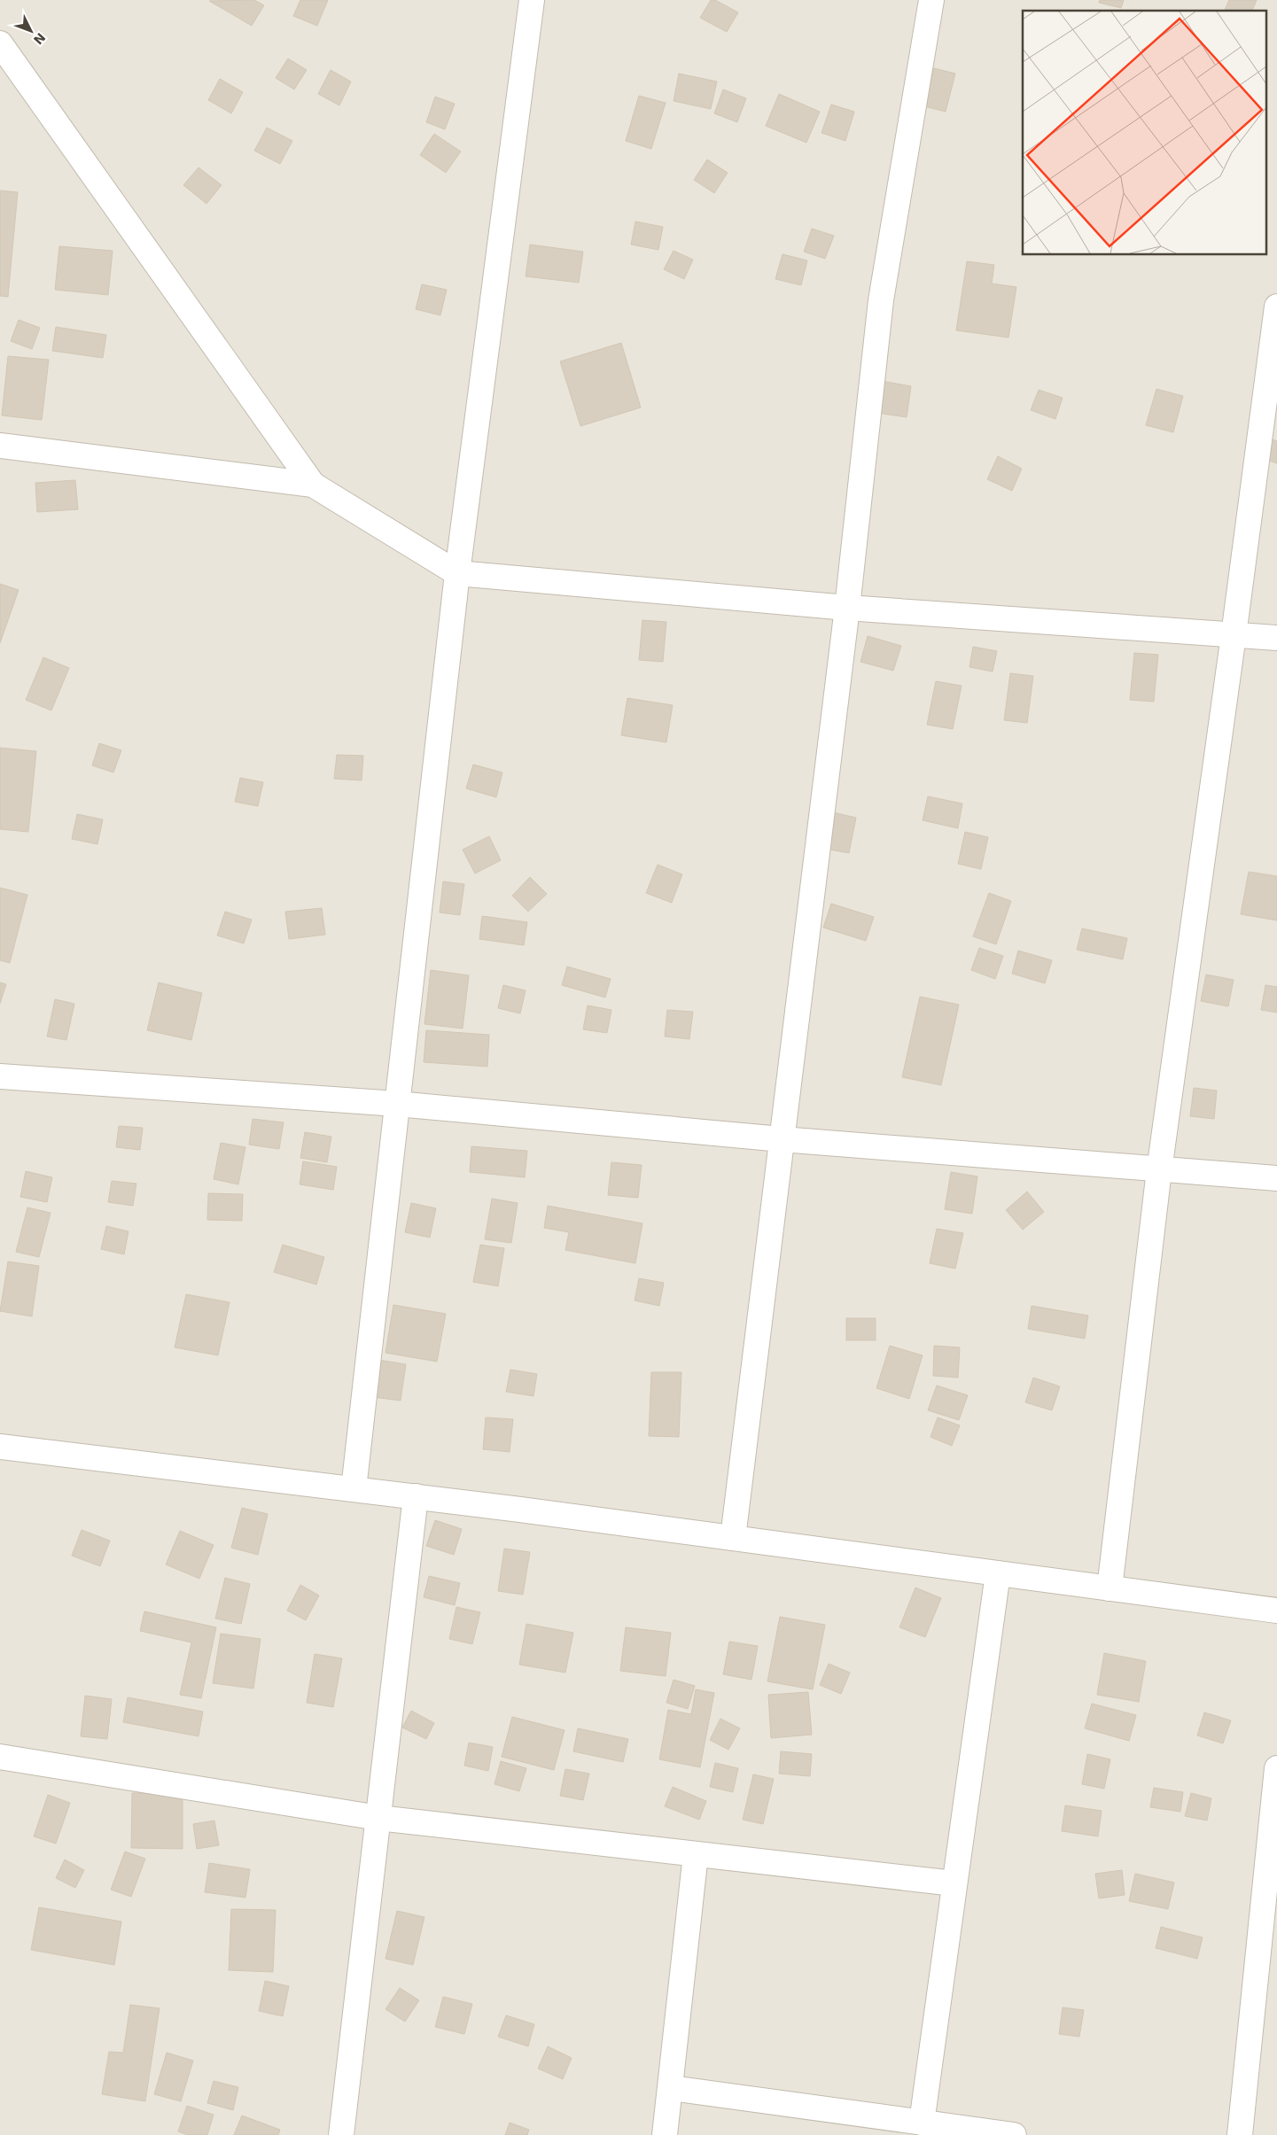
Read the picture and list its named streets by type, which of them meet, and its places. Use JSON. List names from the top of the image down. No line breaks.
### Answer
{"north":"bottom right"}
